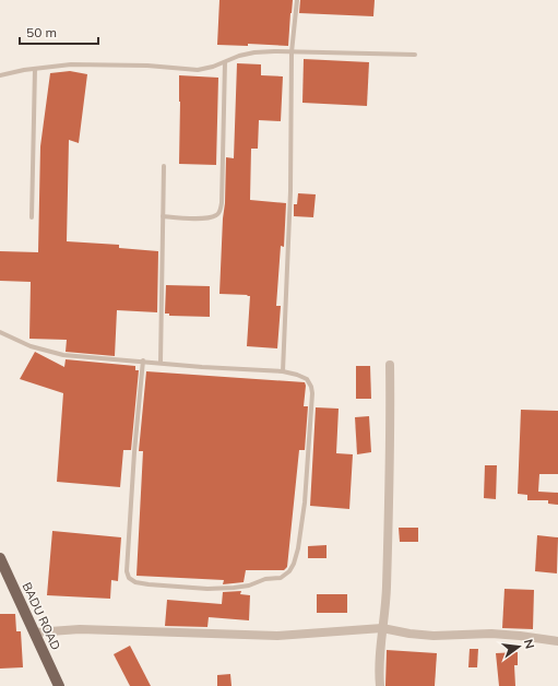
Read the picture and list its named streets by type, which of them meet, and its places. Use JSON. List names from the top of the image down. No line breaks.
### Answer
{"streets":{"main road":["BADU ROAD"]},"scale_bar":"50 m","north":"right"}
